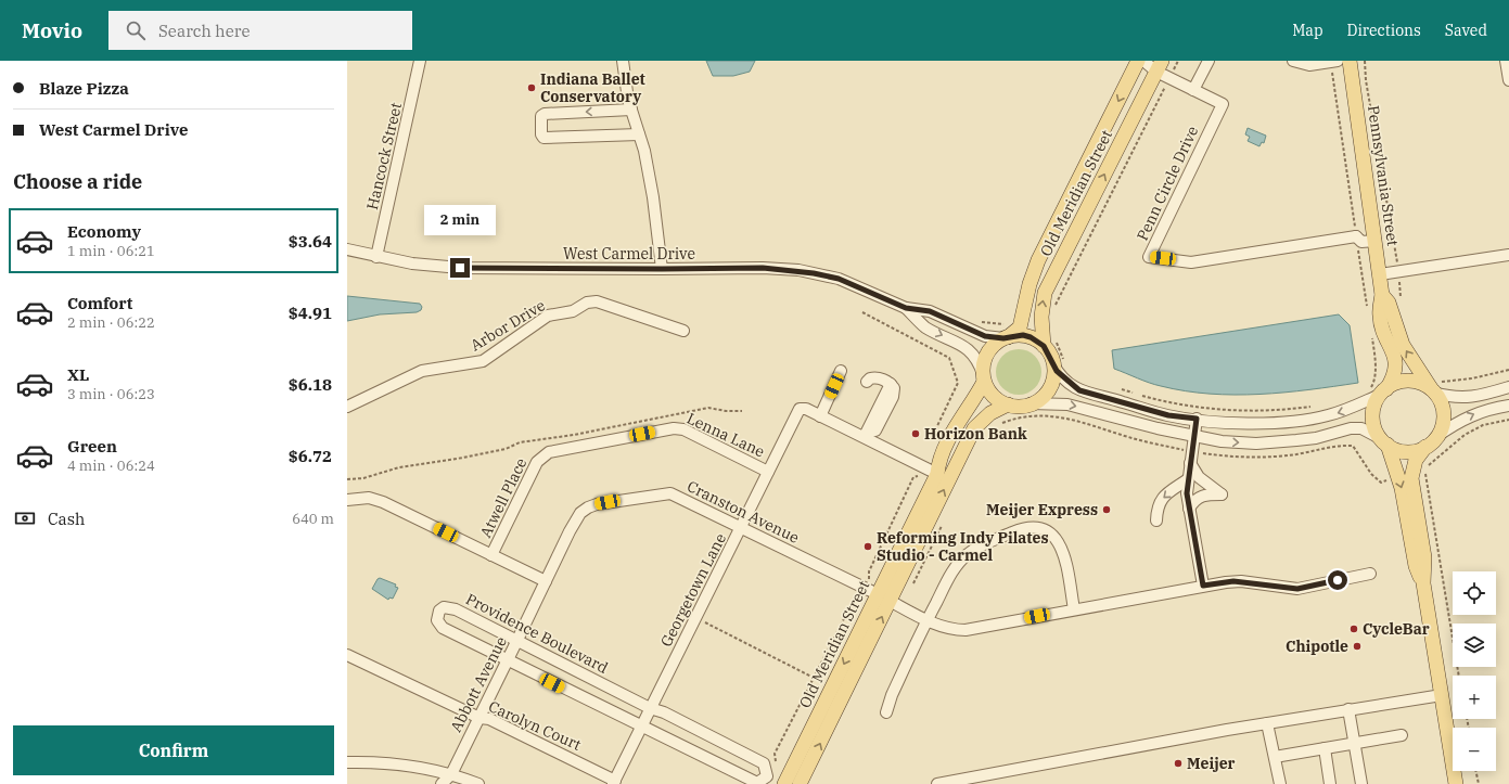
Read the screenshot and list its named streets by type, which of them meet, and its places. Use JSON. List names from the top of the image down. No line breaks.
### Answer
{"streets":{"main road":["Pennsylvania Street","Old Meridian Street"],"street":["Hancock Street","Penn Circle Drive","West Carmel Drive","Arbor Drive","Lenna Lane","Atwell Place","Cranston Avenue","Georgetown Lane","Providence Boulevard","Abbott Avenue","Carolyn Court"]},"crossings":[["Hancock Street","West Carmel Drive"],["Pennsylvania Street","Penn Circle Drive"],["Penn Circle Drive","Old Meridian Street"],["Old Meridian Street","West Carmel Drive"],["Old Meridian Street","Cranston Avenue"],["Lenna Lane","Atwell Place"],["Lenna Lane","Georgetown Lane"],["Cranston Avenue","Georgetown Lane"],["Cranston Avenue","Abbott Avenue"],["Georgetown Lane","Providence Boulevard"],["Georgetown Lane","Carolyn Court"],["Providence Boulevard","Abbott Avenue"],["Abbott Avenue","Carolyn Court"]],"places":["Indiana Ballet Conservatory","Horizon Bank","Meijer Express","Reforming Indy Pilates Studio - Carmel","CycleBar","Chipotle","Meijer"],"page":{"header":"Movio","search":"Search here","nav":["Map","Directions","Saved"],"banner":["Blaze Pizza","West Carmel Drive"],"heading":"Choose a ride","bubble":"2 min","list":[{"name":"Economy","note":"1 min · 06:21","value":"$3.64"},{"name":"Comfort","note":"2 min · 06:22","value":"$4.91"},{"name":"XL","note":"3 min · 06:23","value":"$6.18"},{"name":"Green","note":"4 min · 06:24","value":"$6.72"}],"pay":["Cash","640 m"],"map_buttons":["+","−"],"buttons":"Confirm"}}
